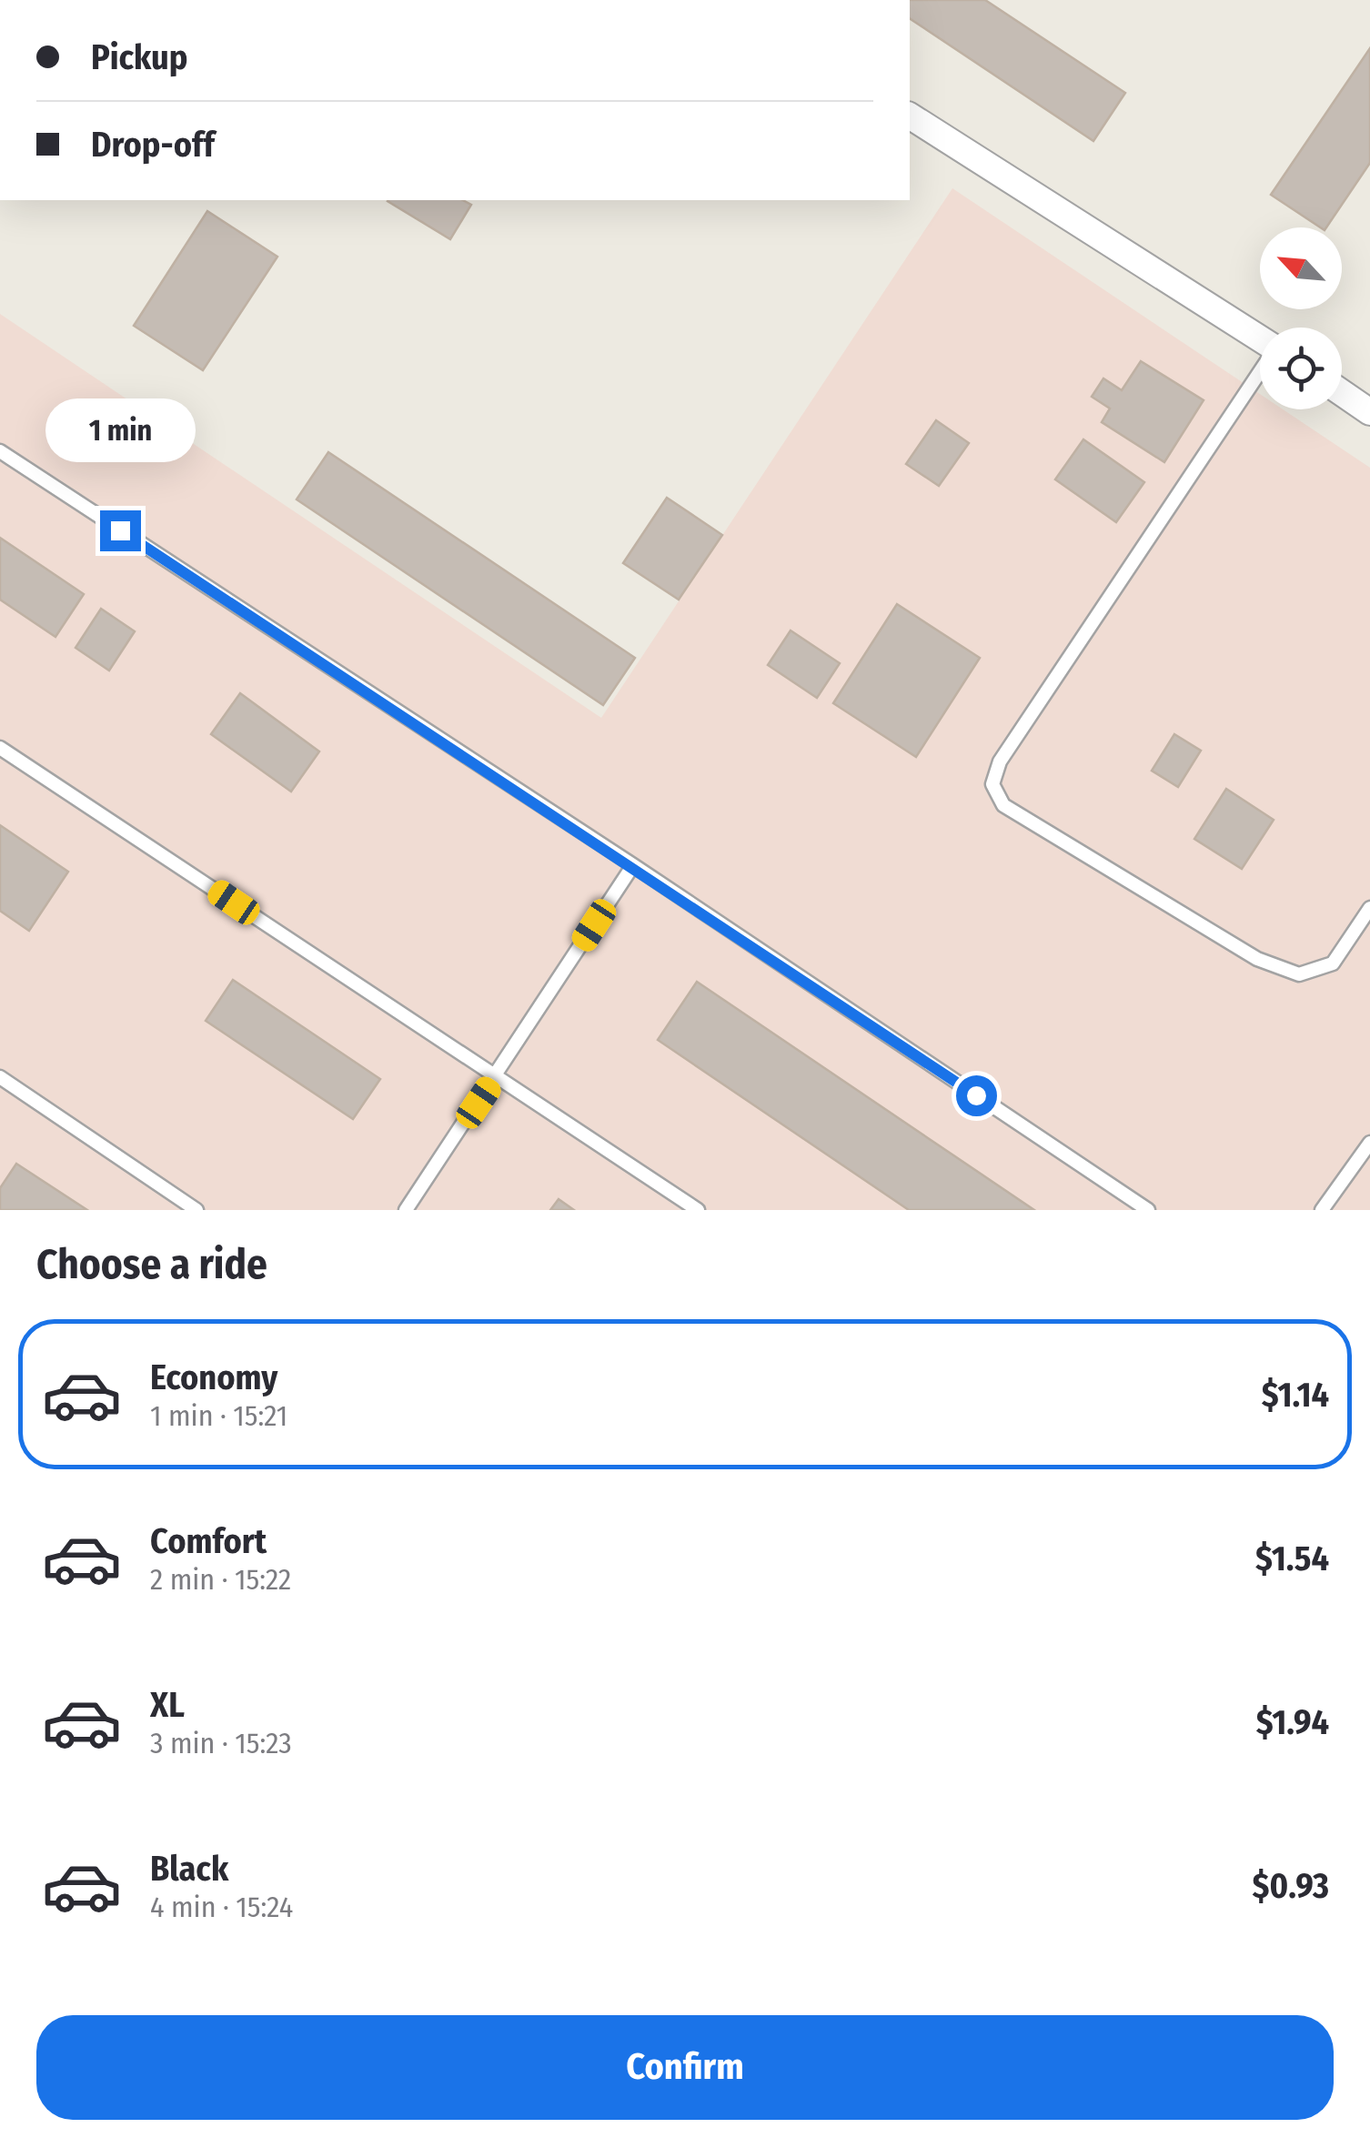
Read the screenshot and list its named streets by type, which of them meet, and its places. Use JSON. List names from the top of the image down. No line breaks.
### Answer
{"north":"top left","page":{"banner":["Pickup","Drop-off"],"bubble":"1 min","heading":"Choose a ride","list":[{"name":"Economy","note":"1 min · 15:21","value":"$1.14"},{"name":"Comfort","note":"2 min · 15:22","value":"$1.54"},{"name":"XL","note":"3 min · 15:23","value":"$1.94"},{"name":"Black","note":"4 min · 15:24","value":"$0.93"}],"buttons":"Confirm"}}
